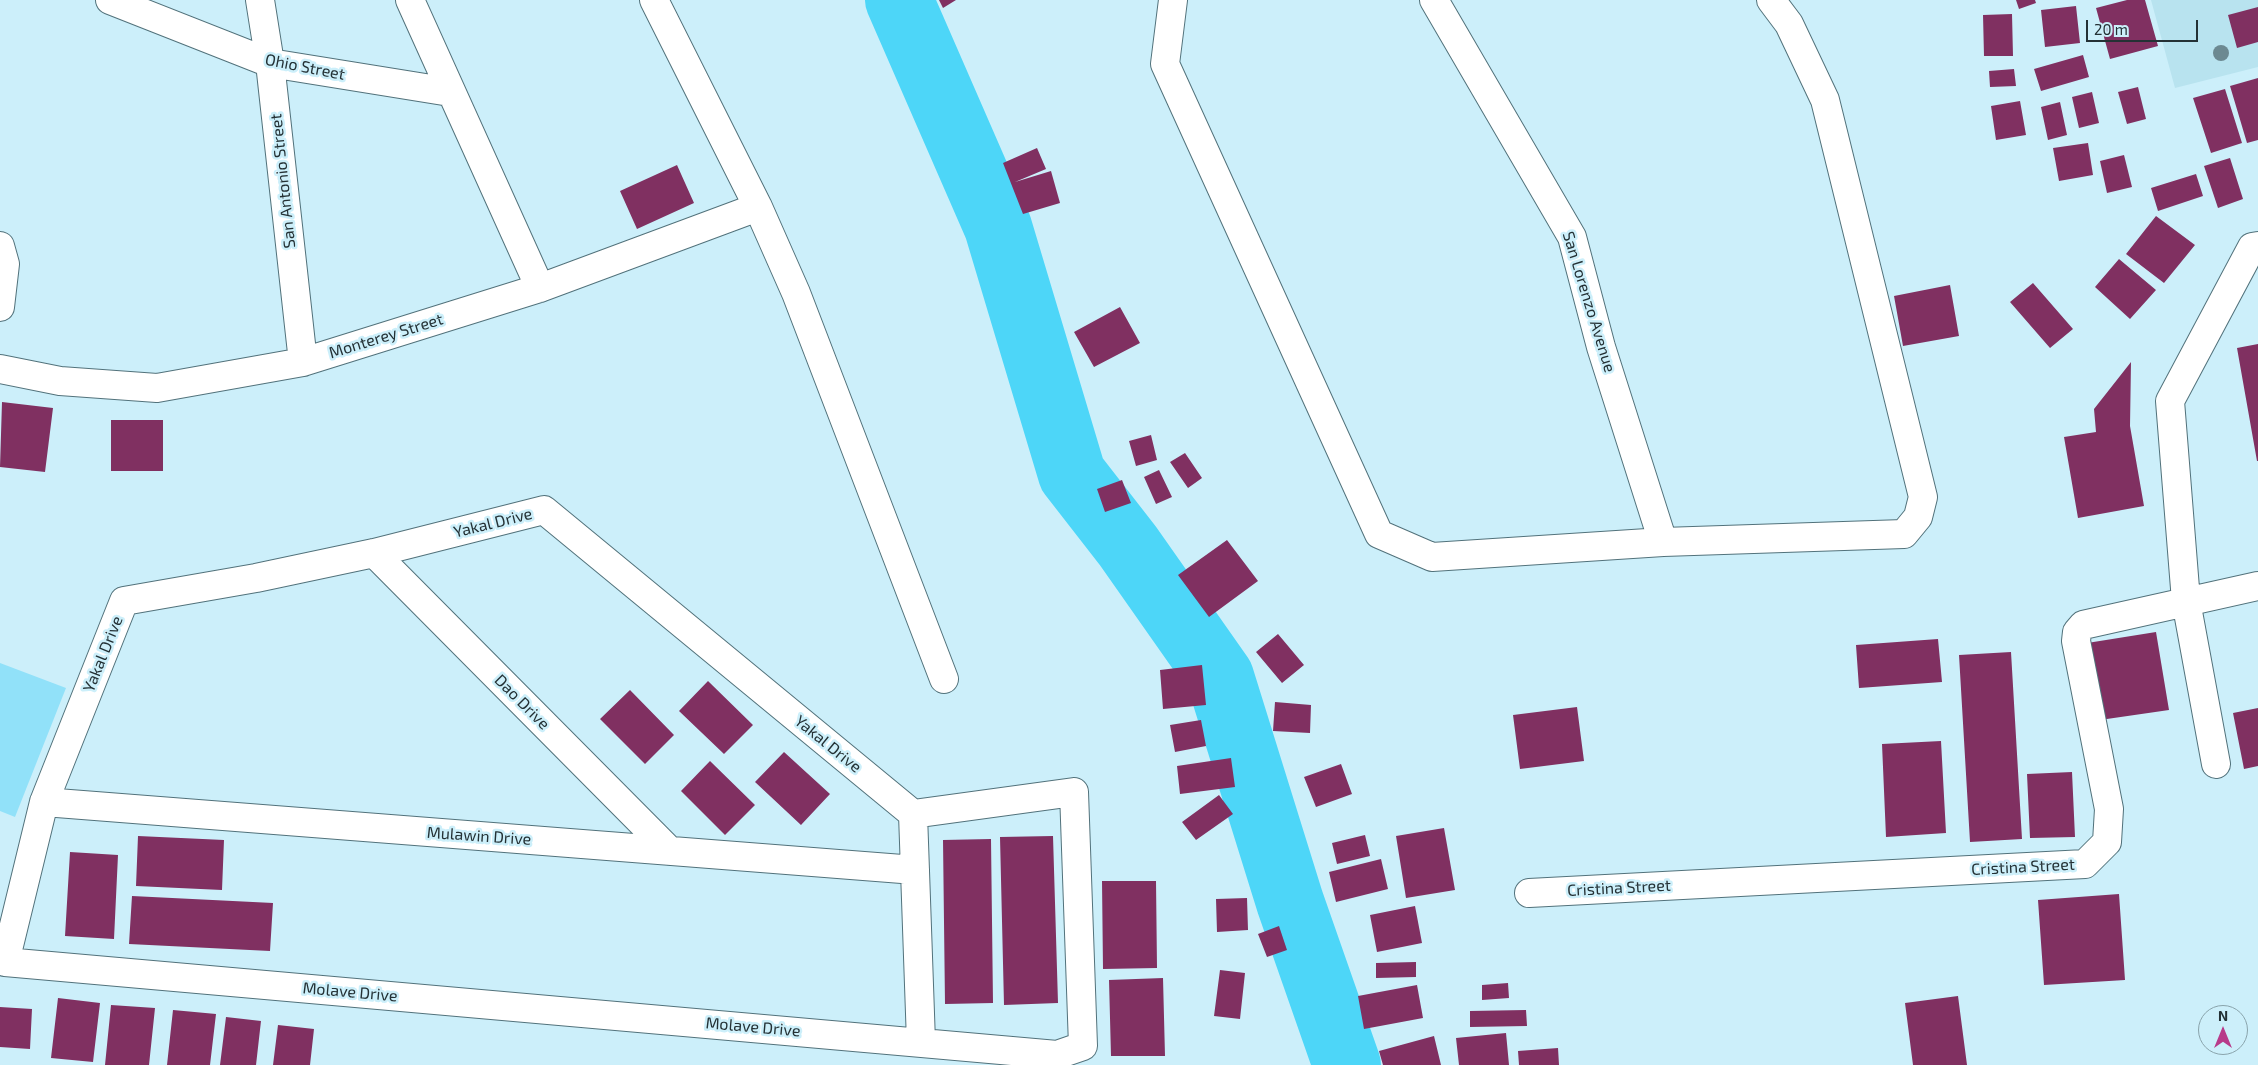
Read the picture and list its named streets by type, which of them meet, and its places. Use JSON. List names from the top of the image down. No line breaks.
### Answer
{"streets":{"street":["Ohio Street","San Antonio Street","San Lorenzo Avenue","Monterey Street","Yakal Drive","Dao Drive","Mulawin Drive","Cristina Street","Molave Drive"]},"crossings":[["Ohio Street","San Antonio Street"],["San Antonio Street","Monterey Street"],["Yakal Drive","Dao Drive"],["Yakal Drive","Mulawin Drive"],["Yakal Drive","Molave Drive"],["Dao Drive","Mulawin Drive"]],"scale_bar":"20 m","north":"top"}
